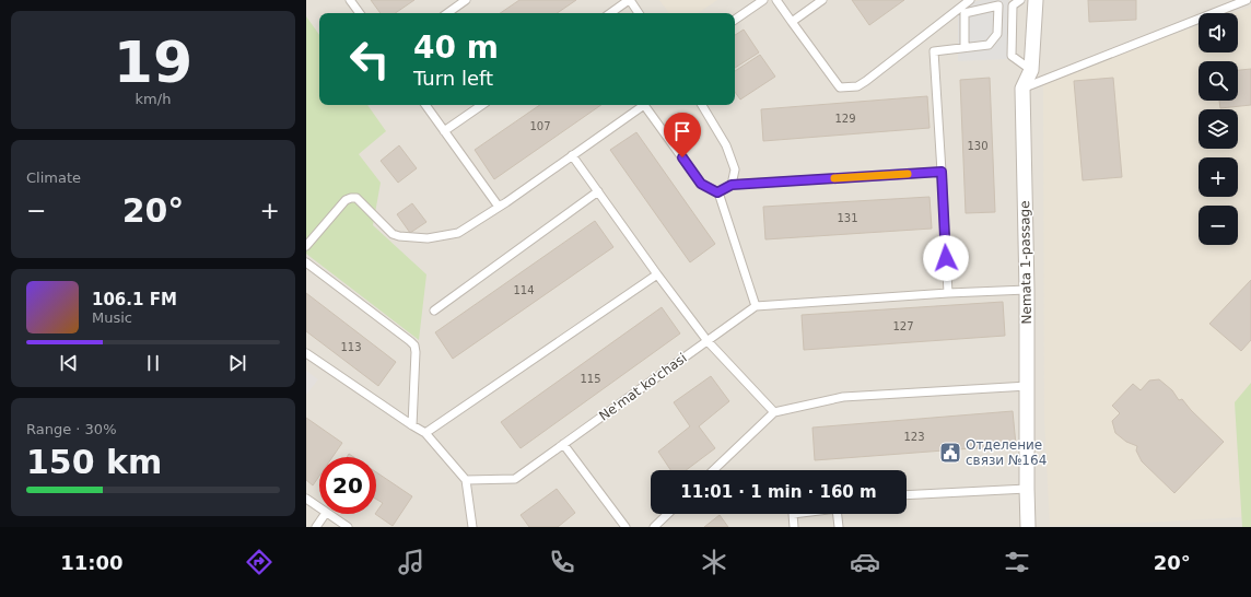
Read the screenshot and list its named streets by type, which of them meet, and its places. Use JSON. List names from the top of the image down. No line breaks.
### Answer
{"streets":{"street":["Nemata 1-passage"],"lane":["Ne'mat ko'chasi"]},"places":{"public building":["Отделение связи №164"]},"house_numbers":["129","107","130","131","114","127","113","115","123"],"page":{"tile":[["19","km/h"],"Climate",["Range · 30%","150 km"]],"map_buttons":["+","−"],"turn":["40 m","Turn left"],"heat":["−","20°","+"],"song":["106.1 FM","Music"],"limit":"20","trip":"11:01 · 1 min · 160 m","tabs":["11:00","20°"]}}
